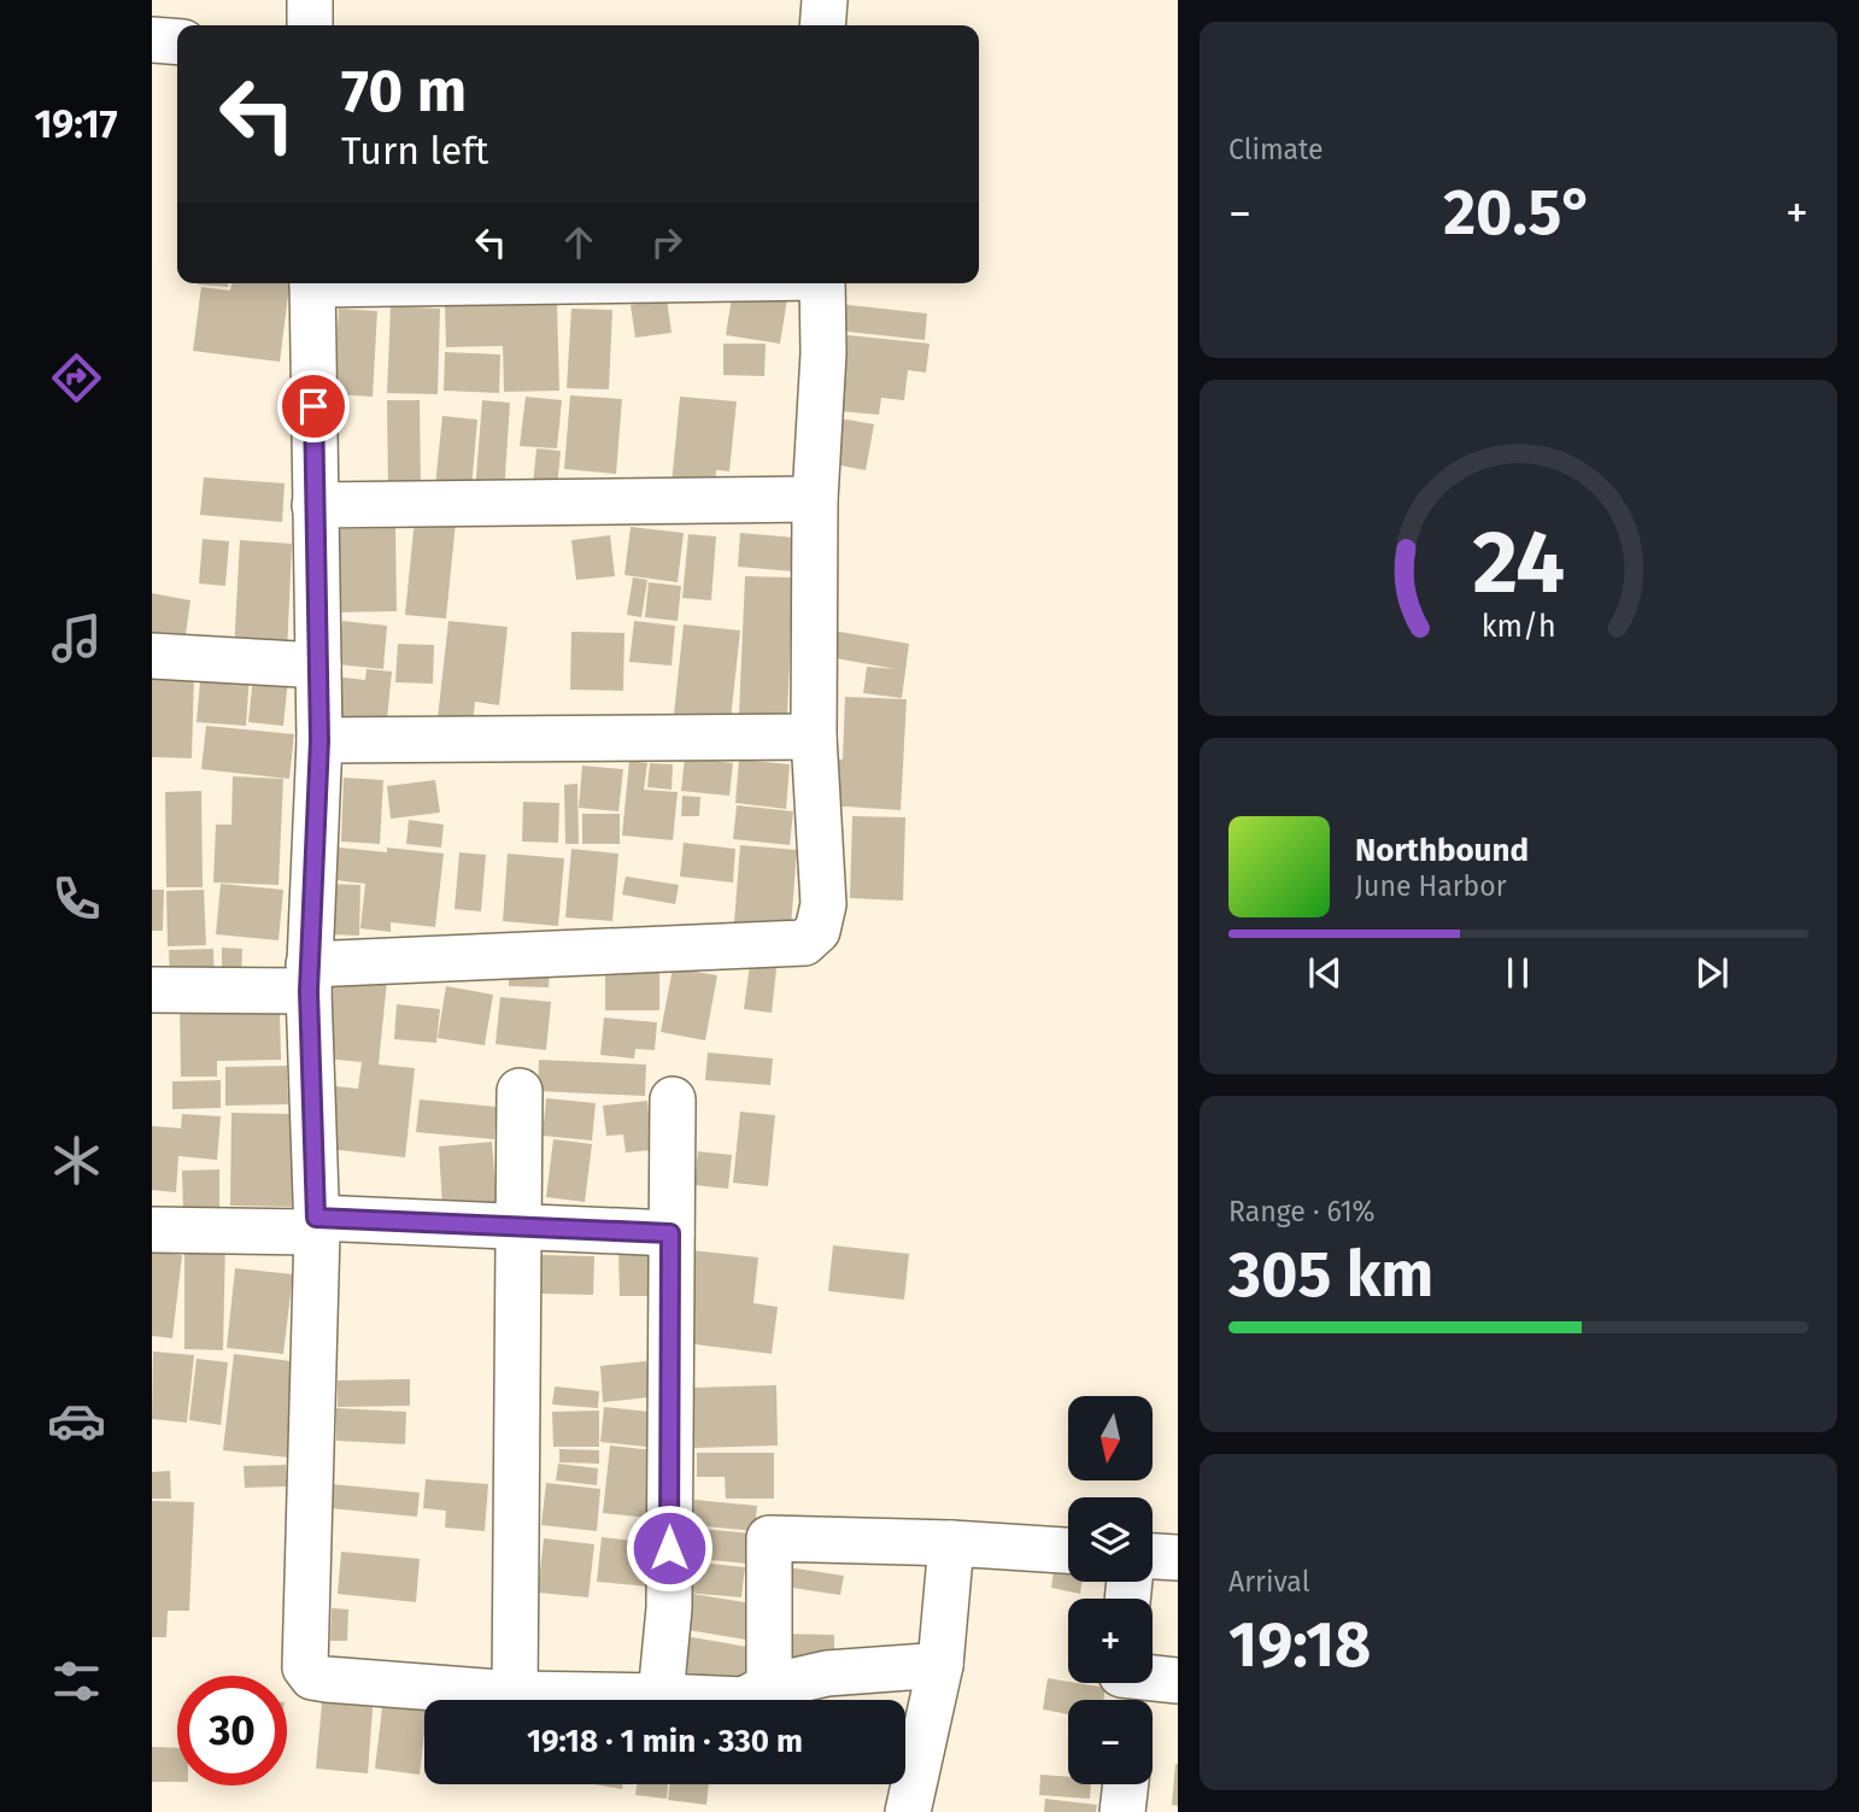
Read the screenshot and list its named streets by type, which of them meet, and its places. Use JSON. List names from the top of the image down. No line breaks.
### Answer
{"north":"bottom","page":{"tabs":"19:17","tile":["Climate",["Range · 61%","305 km"],["Arrival","19:18"]],"turn":["70 m","Turn left"],"heat":["−","20.5°","+"],"song":["Northbound","June Harbor"],"map_buttons":["+","−"],"limit":"30","trip":"19:18 · 1 min · 330 m","gauge":["24","km/h"]}}
